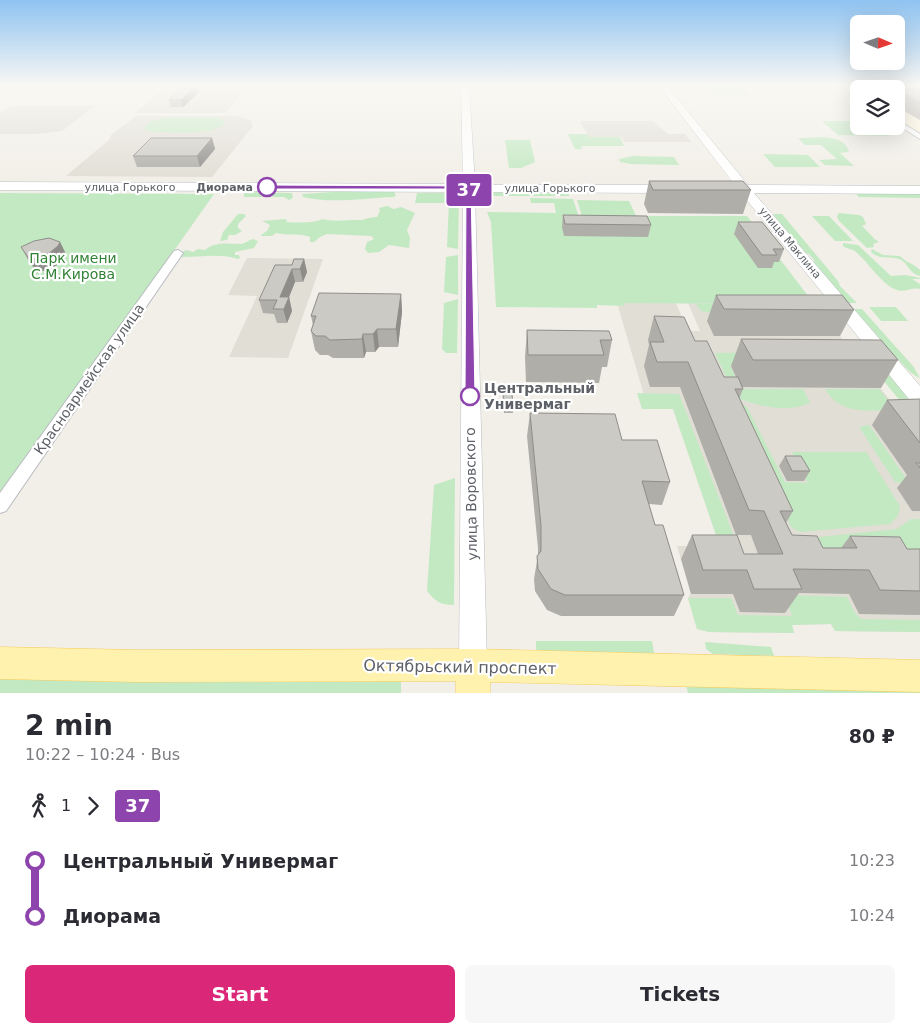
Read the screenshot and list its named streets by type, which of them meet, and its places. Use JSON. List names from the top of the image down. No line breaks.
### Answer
{"streets":{"main road":["Октябрьский проспект"],"street":["улица Горького","улица Маклина","Красноармейская улица","улица Воровского"]},"crossings":[["улица Горького","улица Воровского"],["улица Воровского","Октябрьский проспект"]],"parks":["Парк имени С.М.Кирова"],"places":["Диорама","Центральный Универмаг"],"lines":["bus line 37"],"north":"right","page":{"on_map":"37","heading":["2 min","10:22 – 10:24 · Bus","80 ₽"],"legs":["1","37"],"list":[{"name":"Центральный Универмаг","value":"10:23"},{"name":"Диорама","value":"10:24"}],"buttons":["Start","Tickets"]}}
